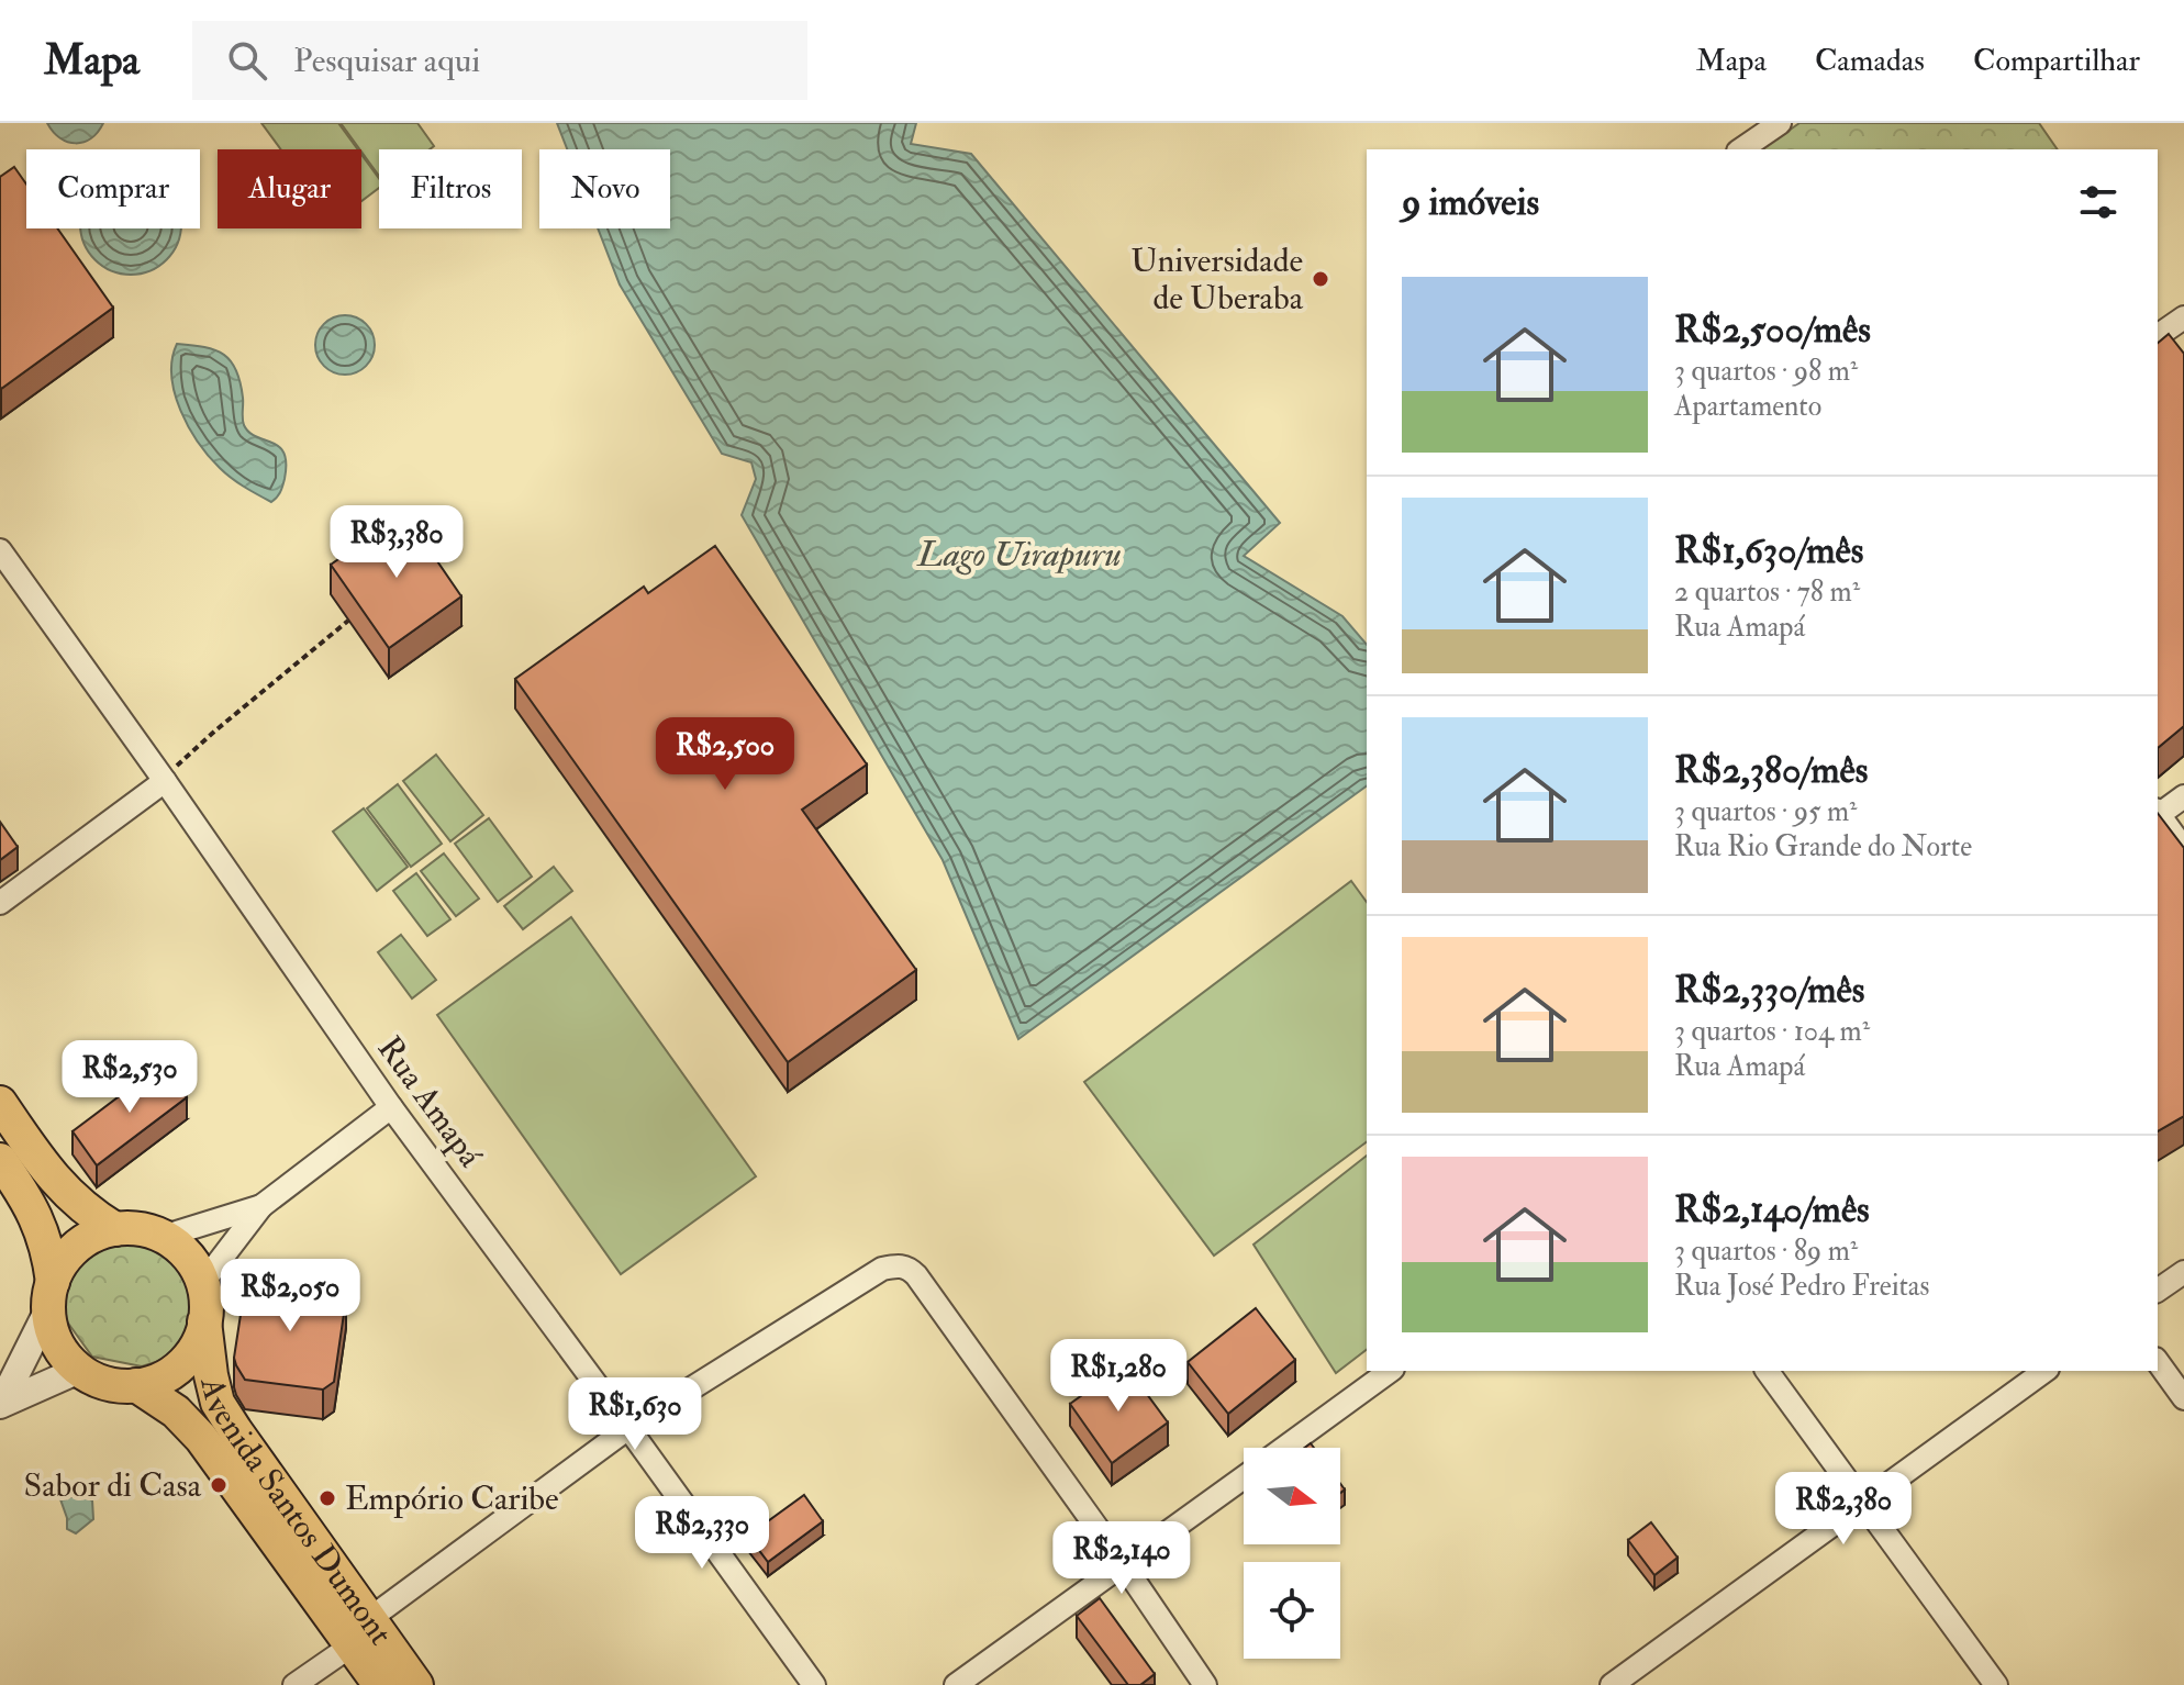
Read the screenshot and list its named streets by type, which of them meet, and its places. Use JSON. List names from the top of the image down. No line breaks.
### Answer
{"streets":{"main road":["Avenida Santos Dumont"],"street":["Rua Amapá"]},"water":["Lago Uirapuru"],"places":["Universidade de Uberaba","Sabor di Casa","Empório Caribe"],"north":"right","page":{"header":"Mapa","search":"Pesquisar aqui","nav":["Mapa","Camadas","Compartilhar"],"chip":["Comprar","Alugar","Filtros","Novo"],"heading":"9 imóveis","list":[{"name":"R$2,500/mês","note":"3 quartos · 98 m² · Apartamento"},{"name":"R$1,630/mês","note":"2 quartos · 78 m² · Rua Amapá"},{"name":"R$2,380/mês","note":"3 quartos · 95 m² · Rua Rio Grande do Norte"},{"name":"R$2,330/mês","note":"3 quartos · 104 m² · Rua Amapá"},{"name":"R$2,140/mês","note":"3 quartos · 89 m² · Rua José Pedro Freitas"}],"price":["R$3,380","R$2,500","R$2,530","R$2,050","R$1,280","R$1,630","R$2,380","R$2,330","R$2,140"]}}
